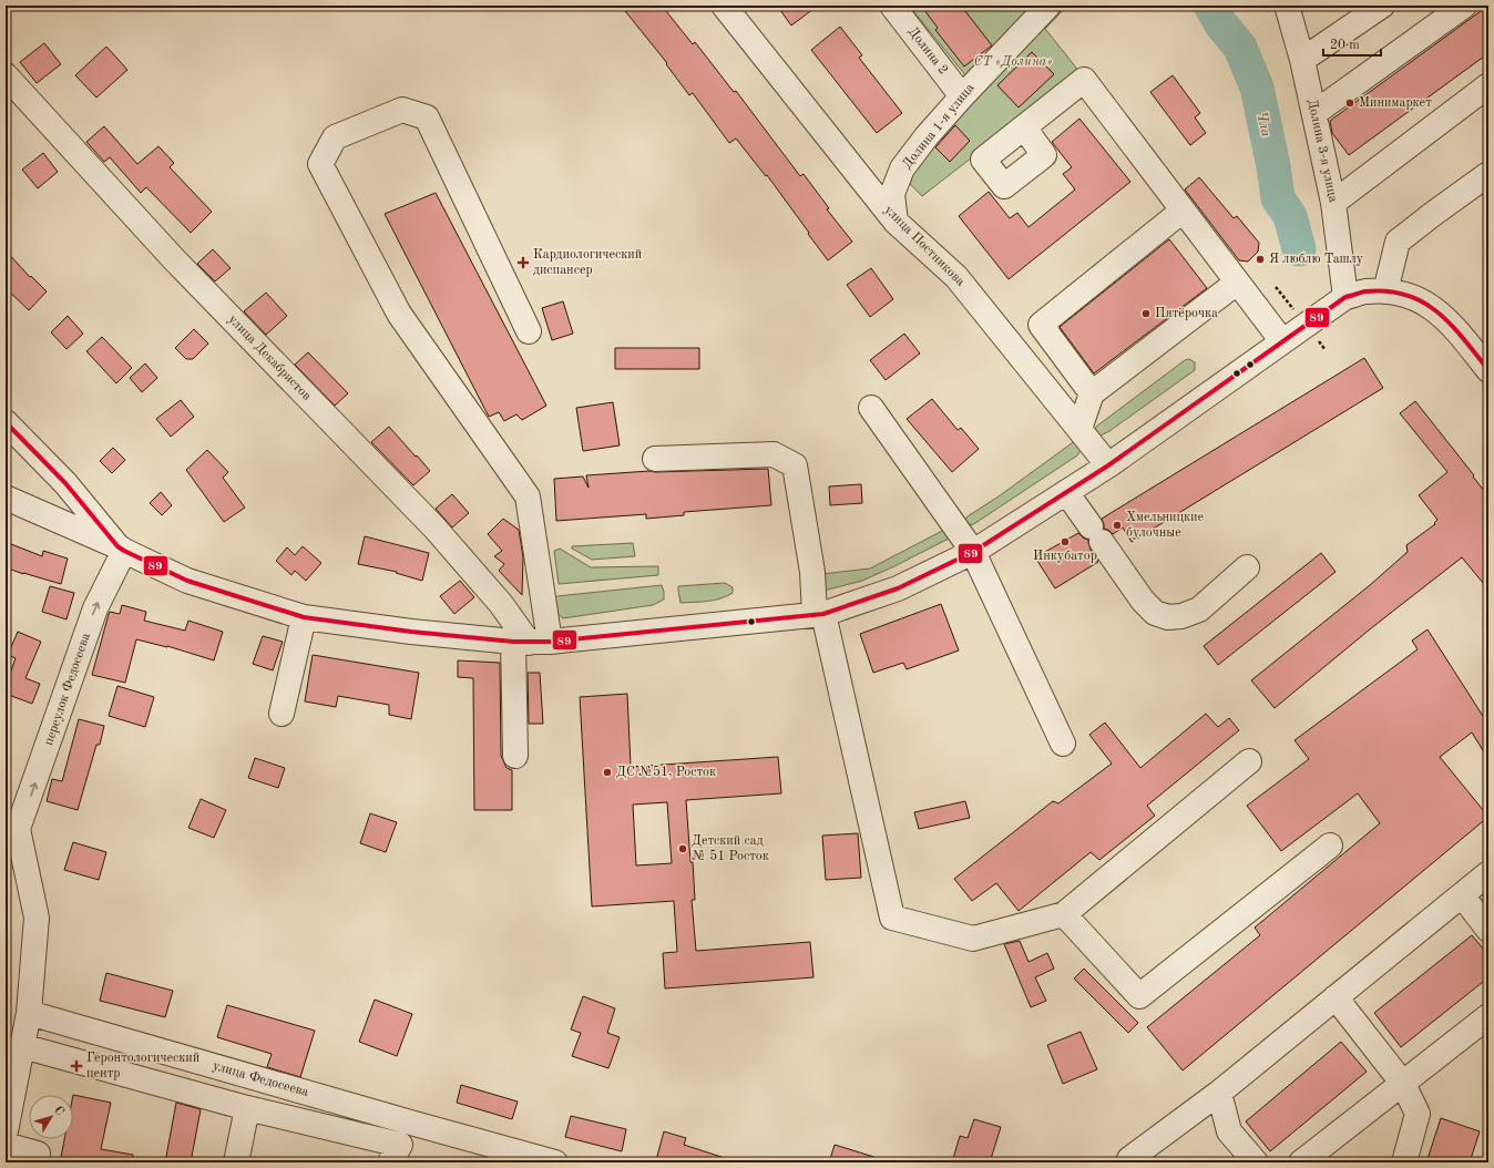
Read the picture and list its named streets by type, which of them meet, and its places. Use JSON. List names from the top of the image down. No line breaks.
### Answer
{"streets":{"street":["Долина 2","Долина 1-я улица","Долина 3-я улица","улица Постникова","улица Декабристов","переулок Федосеева","улица Федосеева"]},"crossings":[["Долина 2","Долина 1-я улица"],["Долина 1-я улица","улица Постникова"]],"water":["Чла"],"parks":["СТ «Долина»"],"places":{"other":["Минимаркет","Я люблю Ташлу","Пятёрочка","Хмельницкие булочные","Инкубатор","ДС №51, Росток","Детский сад № 51 Росток"],"health":["Кардиологический диспансер","Геронтологический центр"]},"lines":["transit line 89"],"scale_bar":"20 m","north":"top right"}
